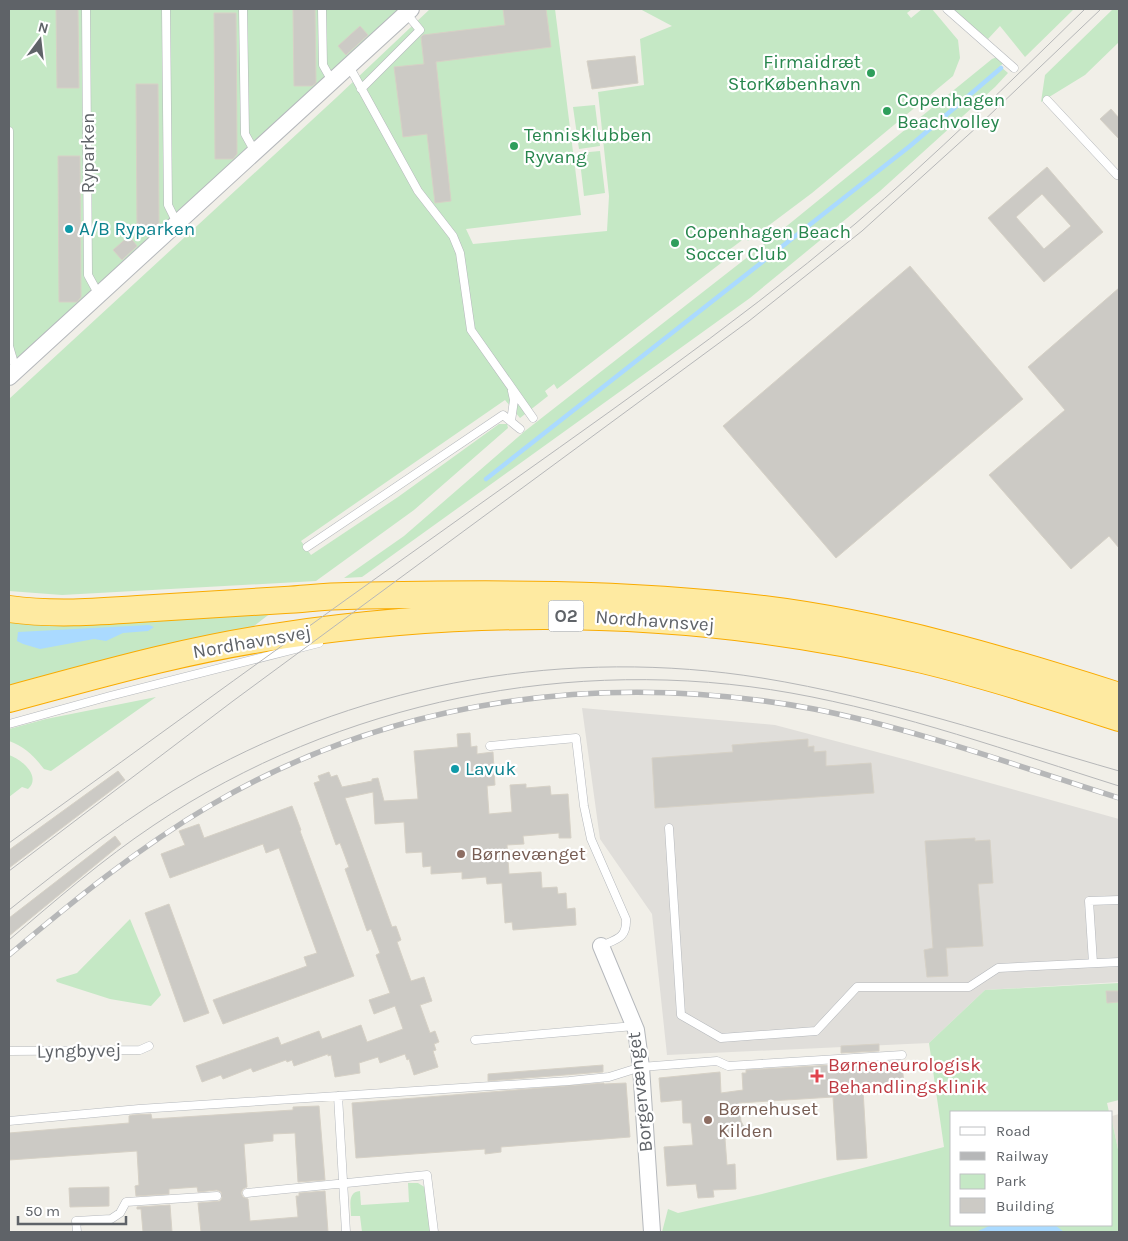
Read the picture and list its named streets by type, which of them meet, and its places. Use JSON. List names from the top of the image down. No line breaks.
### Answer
{"streets":{"highway":["O2","Nordhavnsvej"],"street":["Borgervænget"],"lane":["Ryparken","Lyngbyvej"]},"places":{"other":["Firmaidræt StorKøbenhavn","Copenhagen Beachvolley","Tennisklubben Ryvang","A/B Ryparken","Copenhagen Beach Soccer Club","Lavuk","Børnevænget","Børnehuset Kilden"],"health":["Børneneurologisk Behandlingsklinik"]},"legend":["Road","Railway","Park","Building"],"scale_bar":"50 m","north":"top"}
